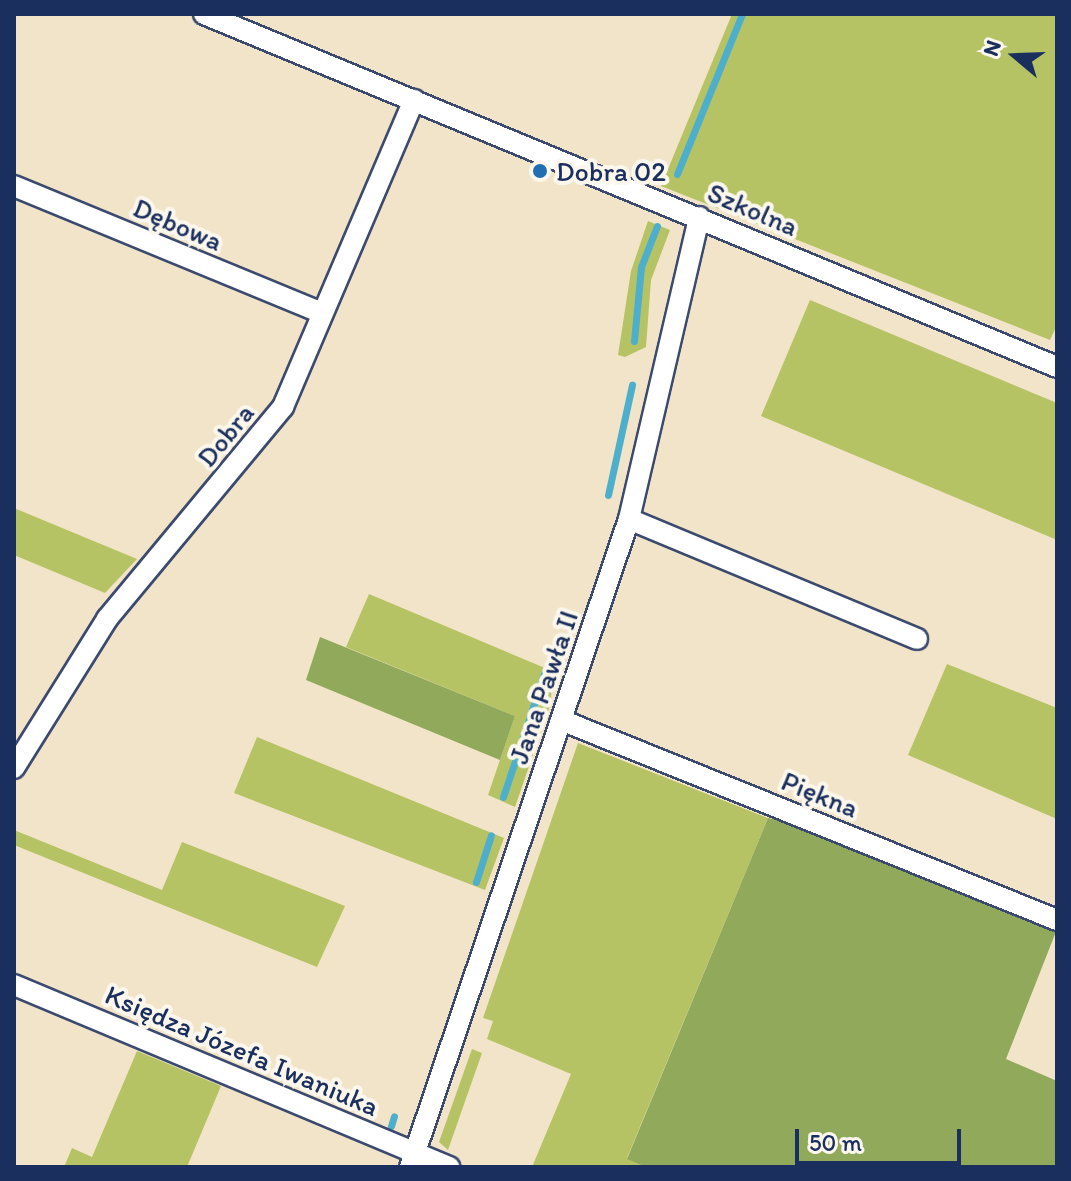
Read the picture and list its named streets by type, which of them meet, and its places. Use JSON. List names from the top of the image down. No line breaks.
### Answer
{"streets":{"street":["Szkolna","Dębowa","Dobra","Jana Pawła II","Piękna","Księdza Józefa Iwaniuka"]},"crossings":[["Szkolna","Dobra"],["Szkolna","Jana Pawła II"],["Dębowa","Dobra"],["Jana Pawła II","Piękna"],["Jana Pawła II","Księdza Józefa Iwaniuka"]],"places":["Dobra 02"],"scale_bar":"50 m","north":"left"}
